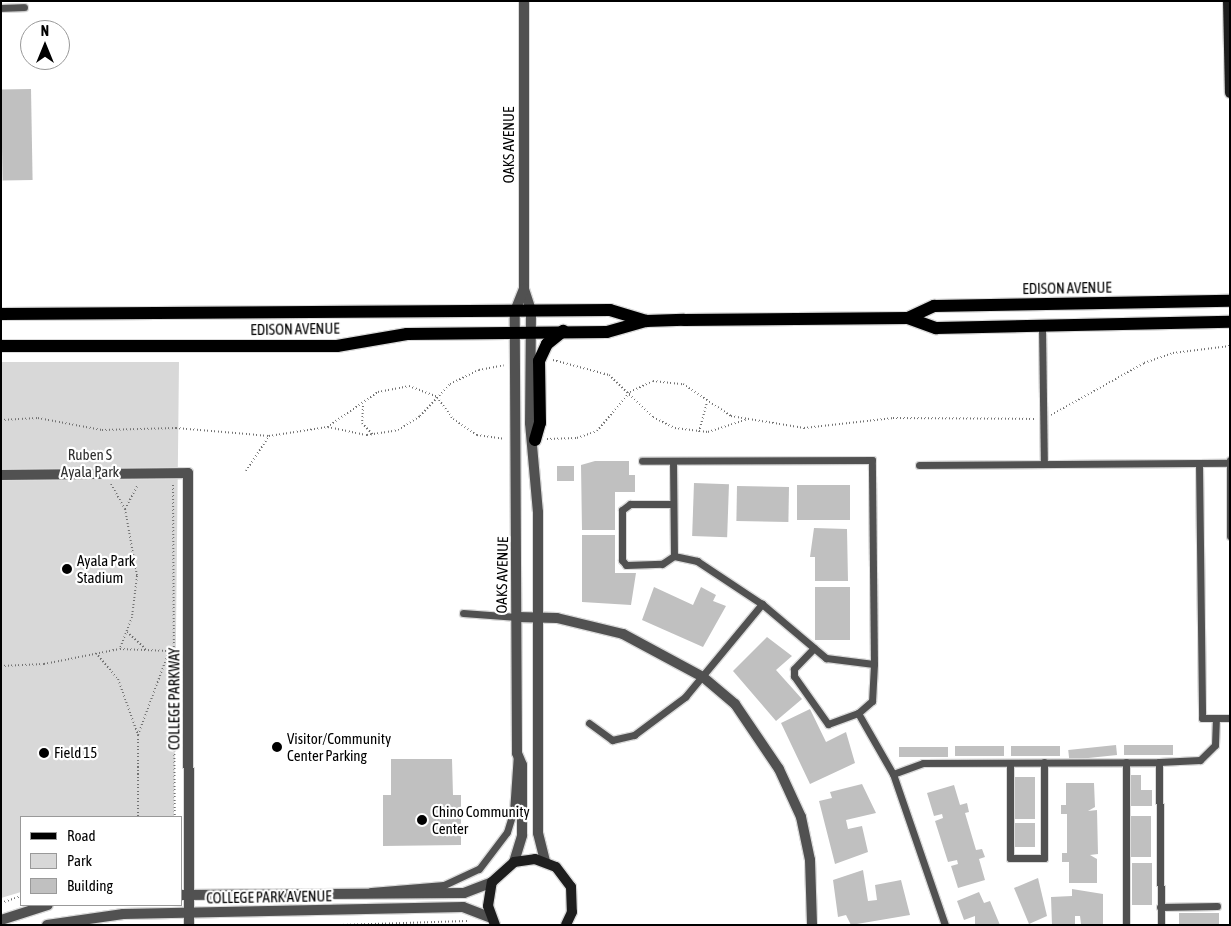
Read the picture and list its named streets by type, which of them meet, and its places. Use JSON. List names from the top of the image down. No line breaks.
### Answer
{"streets":{"main road":["EDISON AVENUE"],"street":["OAKS AVENUE","COLLEGE PARKWAY","COLLEGE PARK AVENUE"]},"crossings":[["OAKS AVENUE","EDISON AVENUE"],["COLLEGE PARKWAY","COLLEGE PARK AVENUE"]],"parks":["Ruben S Ayala Park"],"places":["Ayala Park Stadium","Visitor/Community Center Parking","Field 15","Chino Community Center"],"legend":["Road","Park","Building"],"north":"top"}
